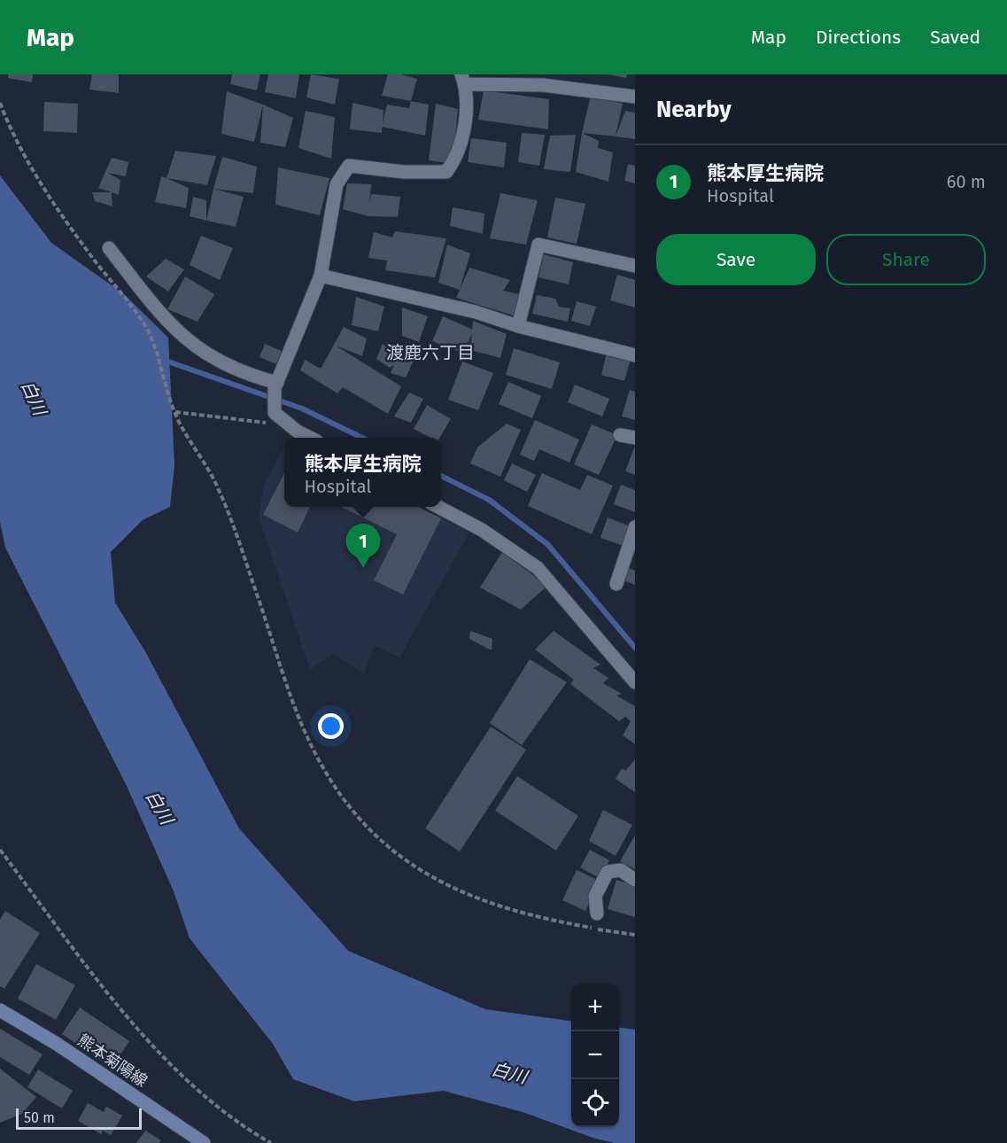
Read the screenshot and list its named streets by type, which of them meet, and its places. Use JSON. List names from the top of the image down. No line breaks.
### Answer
{"streets":{"main road":["熊本菊陽線"]},"districts":["渡鹿六丁目"],"water":["白川"],"scale_bar":"50 m","page":{"header":"Map","nav":["Map","Directions","Saved"],"heading":"Nearby","list":[{"mark":"1","name":"熊本厚生病院","note":"Hospital","value":"60 m"}],"buttons":["Save","Share"],"popup":["熊本厚生病院","Hospital"],"pins":"1","map_buttons":["+","−"],"scale":"50 m"}}
